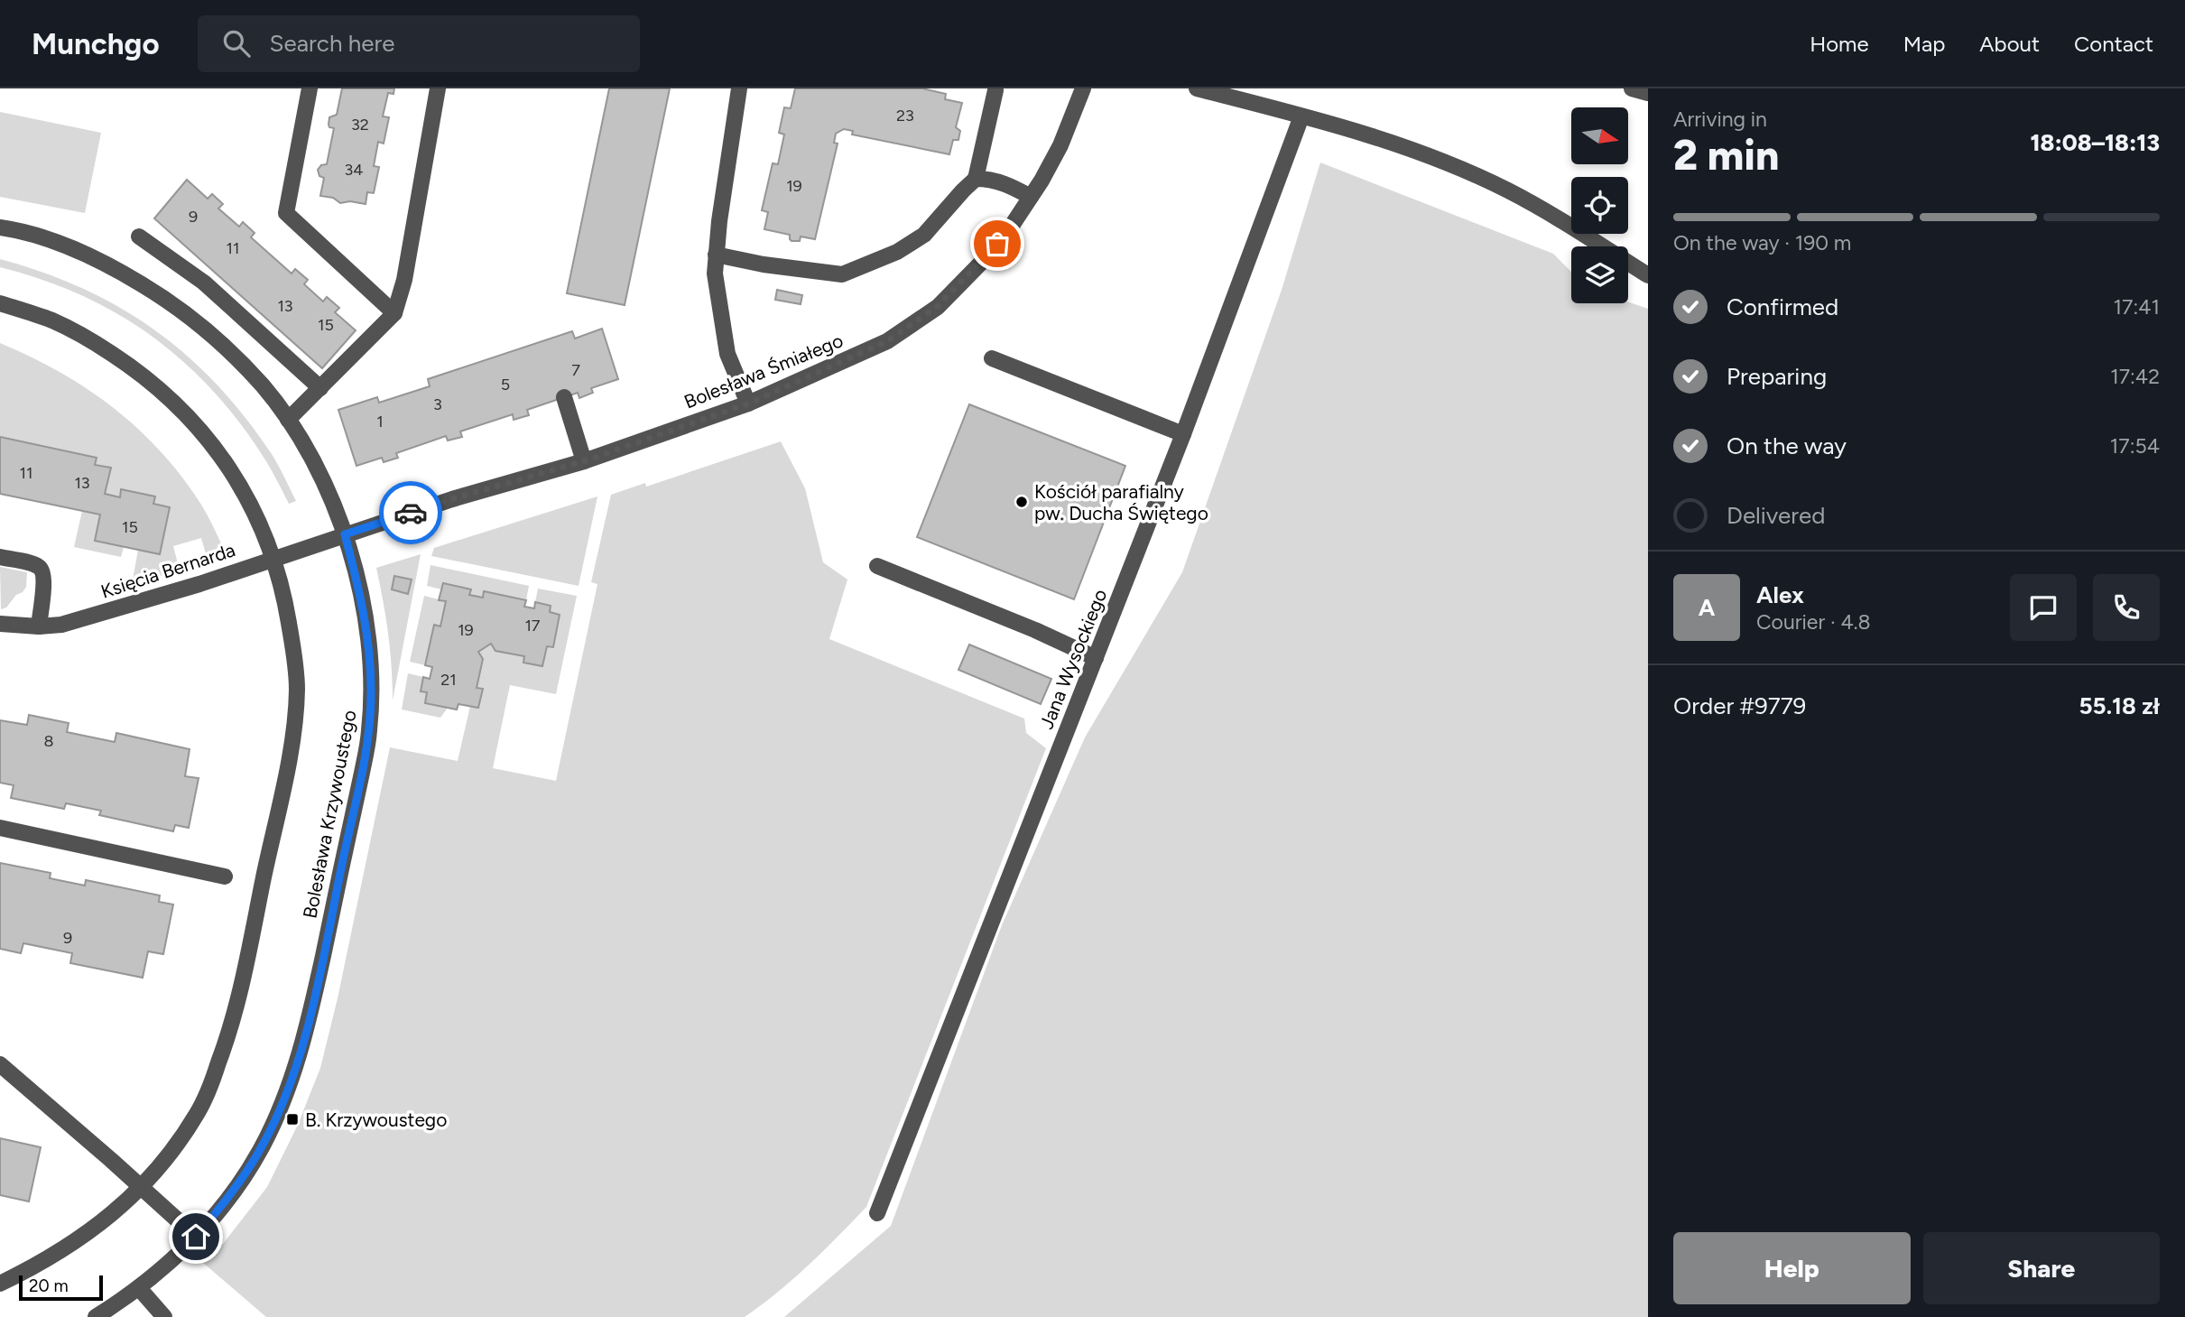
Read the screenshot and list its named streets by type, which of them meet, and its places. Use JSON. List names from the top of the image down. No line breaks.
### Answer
{"streets":{"street":["Bolesława Śmiałego","Księcia Bernarda","Jana Wysockiego","Bolesława Krzywoustego"]},"crossings":[["Bolesława Śmiałego","Księcia Bernarda"],["Bolesława Śmiałego","Bolesława Krzywoustego"],["Księcia Bernarda","Bolesława Krzywoustego"]],"places":{"other":["Kościół parafialny pw. Ducha Świętego"],"transit":["B. Krzywoustego"]},"house_numbers":["23","32","34","19","9","11","13","15","7","5","3","1","11","13","15","17","19","21","8","9"],"scale_bar":"20 m","north":"right","page":{"header":"Munchgo","search":"Search here","nav":["Home","Map","About","Contact"],"heading":["2 min","Arriving in","18:08–18:13"],"panel":["Alex","Courier · 4.8","Order #9779","55.18 zł"],"bar":"On the way · 190 m","list":[["Confirmed","17:41"],["Preparing","17:42"],["On the way","17:54"],"Delivered"],"round":"A","buttons":["Help","Share"],"scale":"20 m"}}
